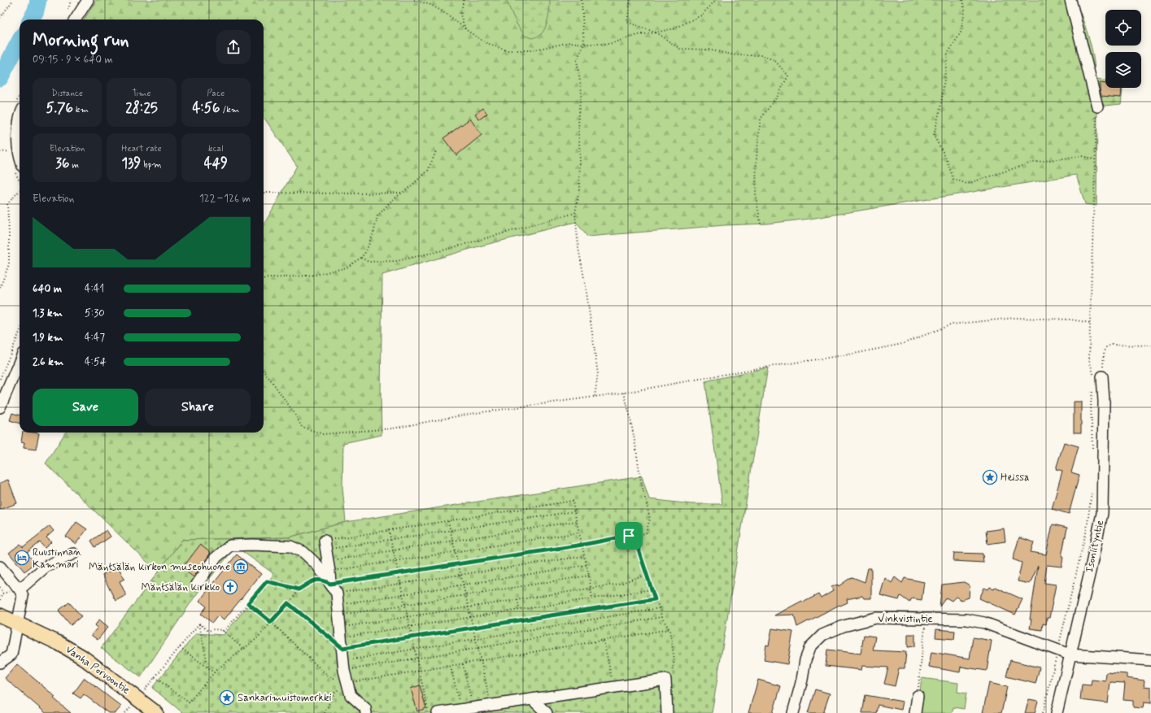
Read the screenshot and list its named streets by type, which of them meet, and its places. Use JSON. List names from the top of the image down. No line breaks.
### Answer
{"streets":{"main road":["Vanha Porvoontie"],"street":["Isoniityntie","Vinkvistintie"]},"crossings":[["Isoniityntie","Vinkvistintie"]],"places":{"place":["Heissa","Sankarimuistomerkki"],"hotel":["Ruustinnan Kammari"],"museum":["Mäntsälän kirkon museohuone"],"church":["Mäntsälän kirkko"]},"page":{"heading":["Morning run","09:15 · 9 × 640 m"],"stats":[["Distance","5.76 km"],["Time","28:25"],["Pace","4:56 /km"],["Elevation","36 m"],["Heart rate","139 bpm"],["kcal","449"]],"chart":["Elevation","122–126 m"],"list":[{"name":"640 m","note":"4:41"},{"name":"1.3 km","note":"5:30"},{"name":"1.9 km","note":"4:47"},{"name":"2.6 km","note":"4:54"}],"buttons":["Save","Share"]}}
